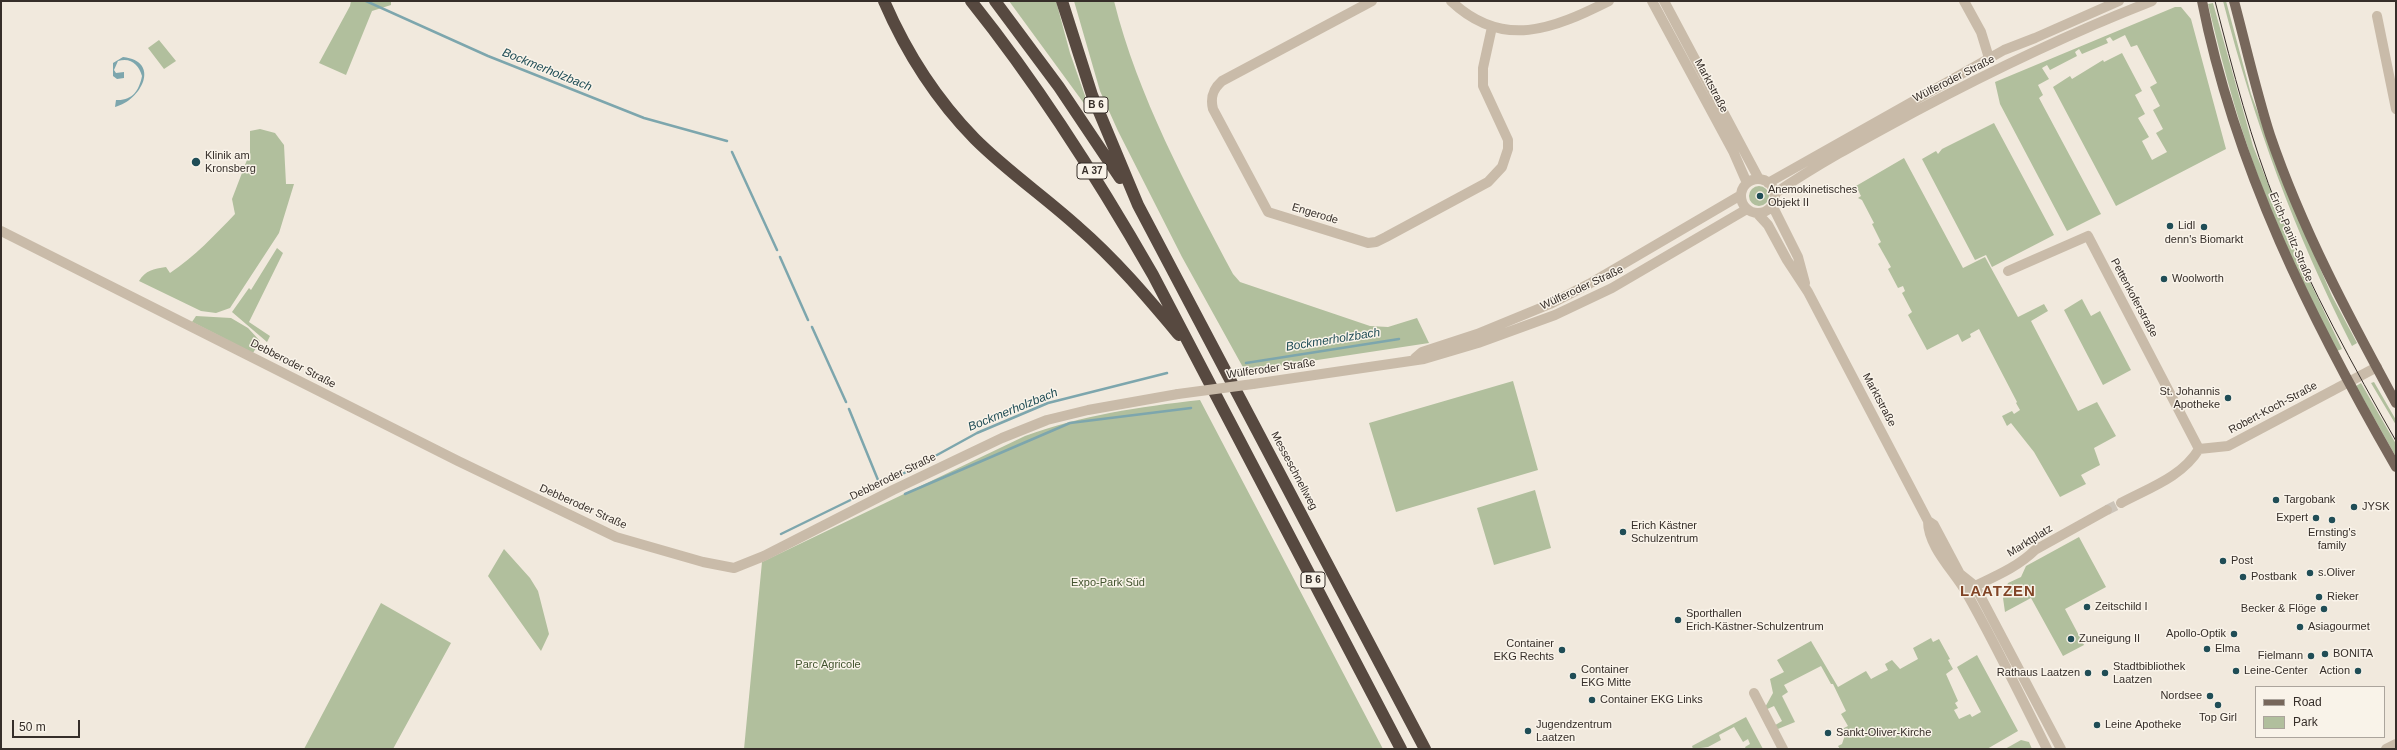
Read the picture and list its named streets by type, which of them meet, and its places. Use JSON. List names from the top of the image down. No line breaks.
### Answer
{"streets":{"highway":["B 6","A 37","Messeschnellweg"],"main road":["Erich-Panitz-Straße"],"street":["Wülferoder Straße","Marktstraße","Engerode","Pettenkoferstraße","Debberoder Straße","Robert-Koch-Straße","Marktplatz"]},"crossings":[["Wülferoder Straße","Marktstraße"],["Wülferoder Straße","Debberoder Straße"],["Marktstraße","Marktplatz"],["B 6","A 37"],["B 6","Messeschnellweg"],["A 37","Messeschnellweg"],["Erich-Panitz-Straße","Robert-Koch-Straße"],["Pettenkoferstraße","Robert-Koch-Straße"]],"districts":["LAATZEN"],"water":["Bockmerholzbach"],"parks":["Expo-Park Süd","Parc Agricole"],"places":["Klinik am Kronsberg","Anemokinetisches Objekt II","Lidl","denn's Biomarkt","Woolworth","St. Johannis Apotheke","Targobank","JYSK","Expert","Ernsting's family","Erich Kästner Schulzentrum","Post","s.Oliver","Postbank","Rieker","Zeitschild I","Becker & Flöge","Sporthallen Erich-Kästner-Schulzentrum","Asiagourmet","Apollo-Optik","Zuneigung II","Elma","Container EKG Rechts","BONITA","Fielmann","Leine-Center","Action","Rathaus Laatzen","Stadtbibliothek Laatzen","Container EKG Mitte","Nordsee","Container EKG Links","Top Girl","Leine Apotheke","Jugendzentrum Laatzen","Sankt-Oliver-Kirche"],"legend":["Road","Park"],"scale_bar":"50 m"}
